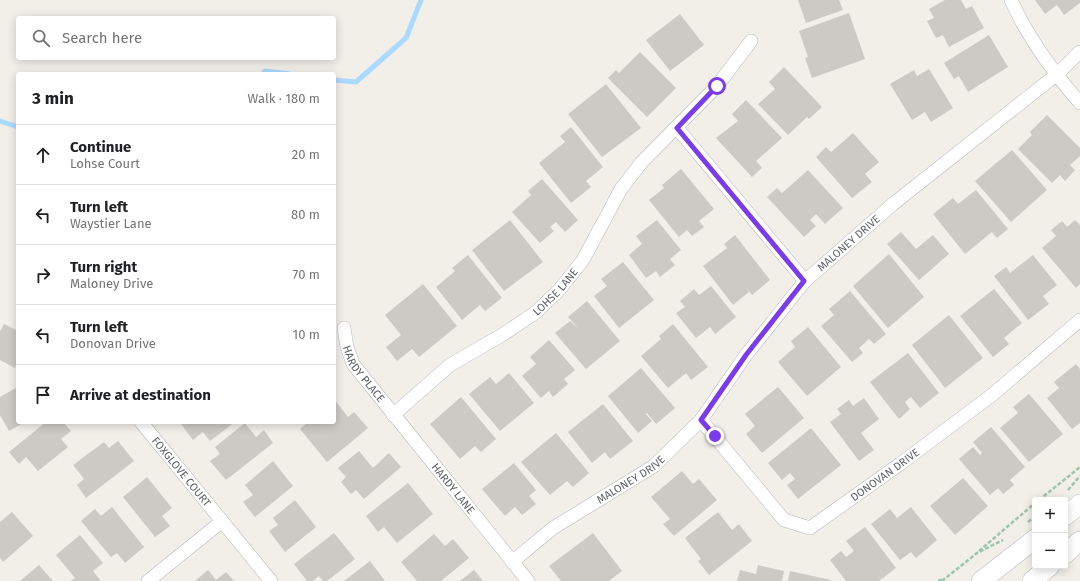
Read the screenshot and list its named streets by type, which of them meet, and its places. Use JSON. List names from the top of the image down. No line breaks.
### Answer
{"streets":{"street":["MALONEY DRIVE","LOHSE LANE","HARDY PLACE","FOXGLOVE COURT","DONOVAN DRIVE","HARDY LANE"]},"crossings":[["MALONEY DRIVE","DONOVAN DRIVE"],["MALONEY DRIVE","HARDY LANE"],["LOHSE LANE","HARDY PLACE"],["LOHSE LANE","HARDY LANE"],["HARDY PLACE","HARDY LANE"]],"page":{"search":"Search here","heading":["3 min","Walk · 180 m"],"list":[["Continue","Lohse Court","20 m"],["Turn left","Waystier Lane","80 m"],["Turn right","Maloney Drive","70 m"],["Turn left","Donovan Drive","10 m"],"Arrive at destination"],"map_buttons":["+","−"]}}
